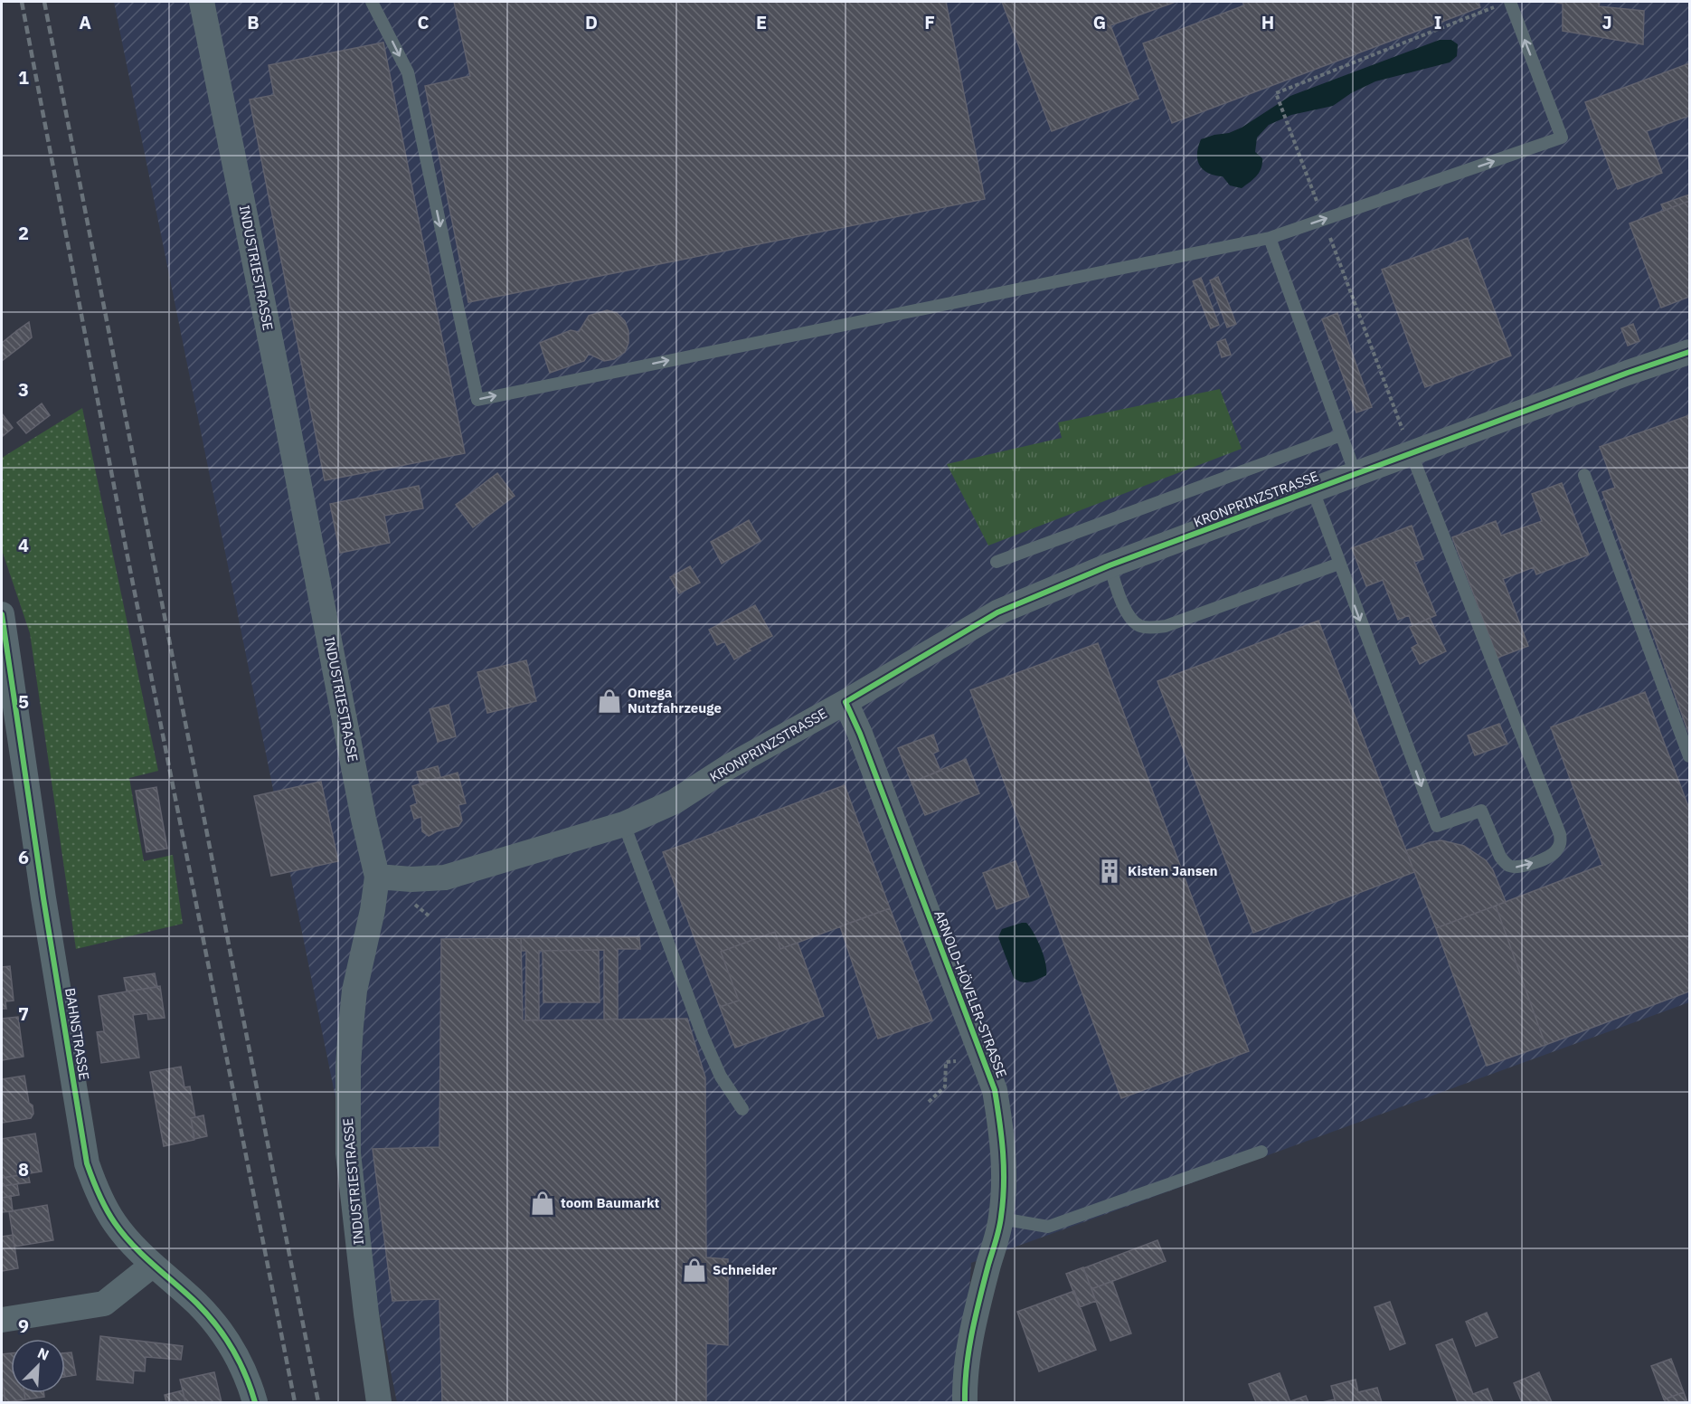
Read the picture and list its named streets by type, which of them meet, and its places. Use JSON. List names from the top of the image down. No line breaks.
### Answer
{"streets":{"street":["INDUSTRIESTRASSE","KRONPRINZSTRASSE","ARNOLD-HÖVELER-STRASSE","BAHNSTRASSE"]},"crossings":[["INDUSTRIESTRASSE","KRONPRINZSTRASSE"],["KRONPRINZSTRASSE","ARNOLD-HÖVELER-STRASSE"]],"places":{"shop":["Omega Nutzfahrzeuge","toom Baumarkt","Schneider"],"building":["Kisten Jansen"]},"north":"top right","grid":{"columns":["A","B","C","D","E","F","G","H","I","J"],"rows":["1","2","3","4","5","6","7","8","9"]}}
